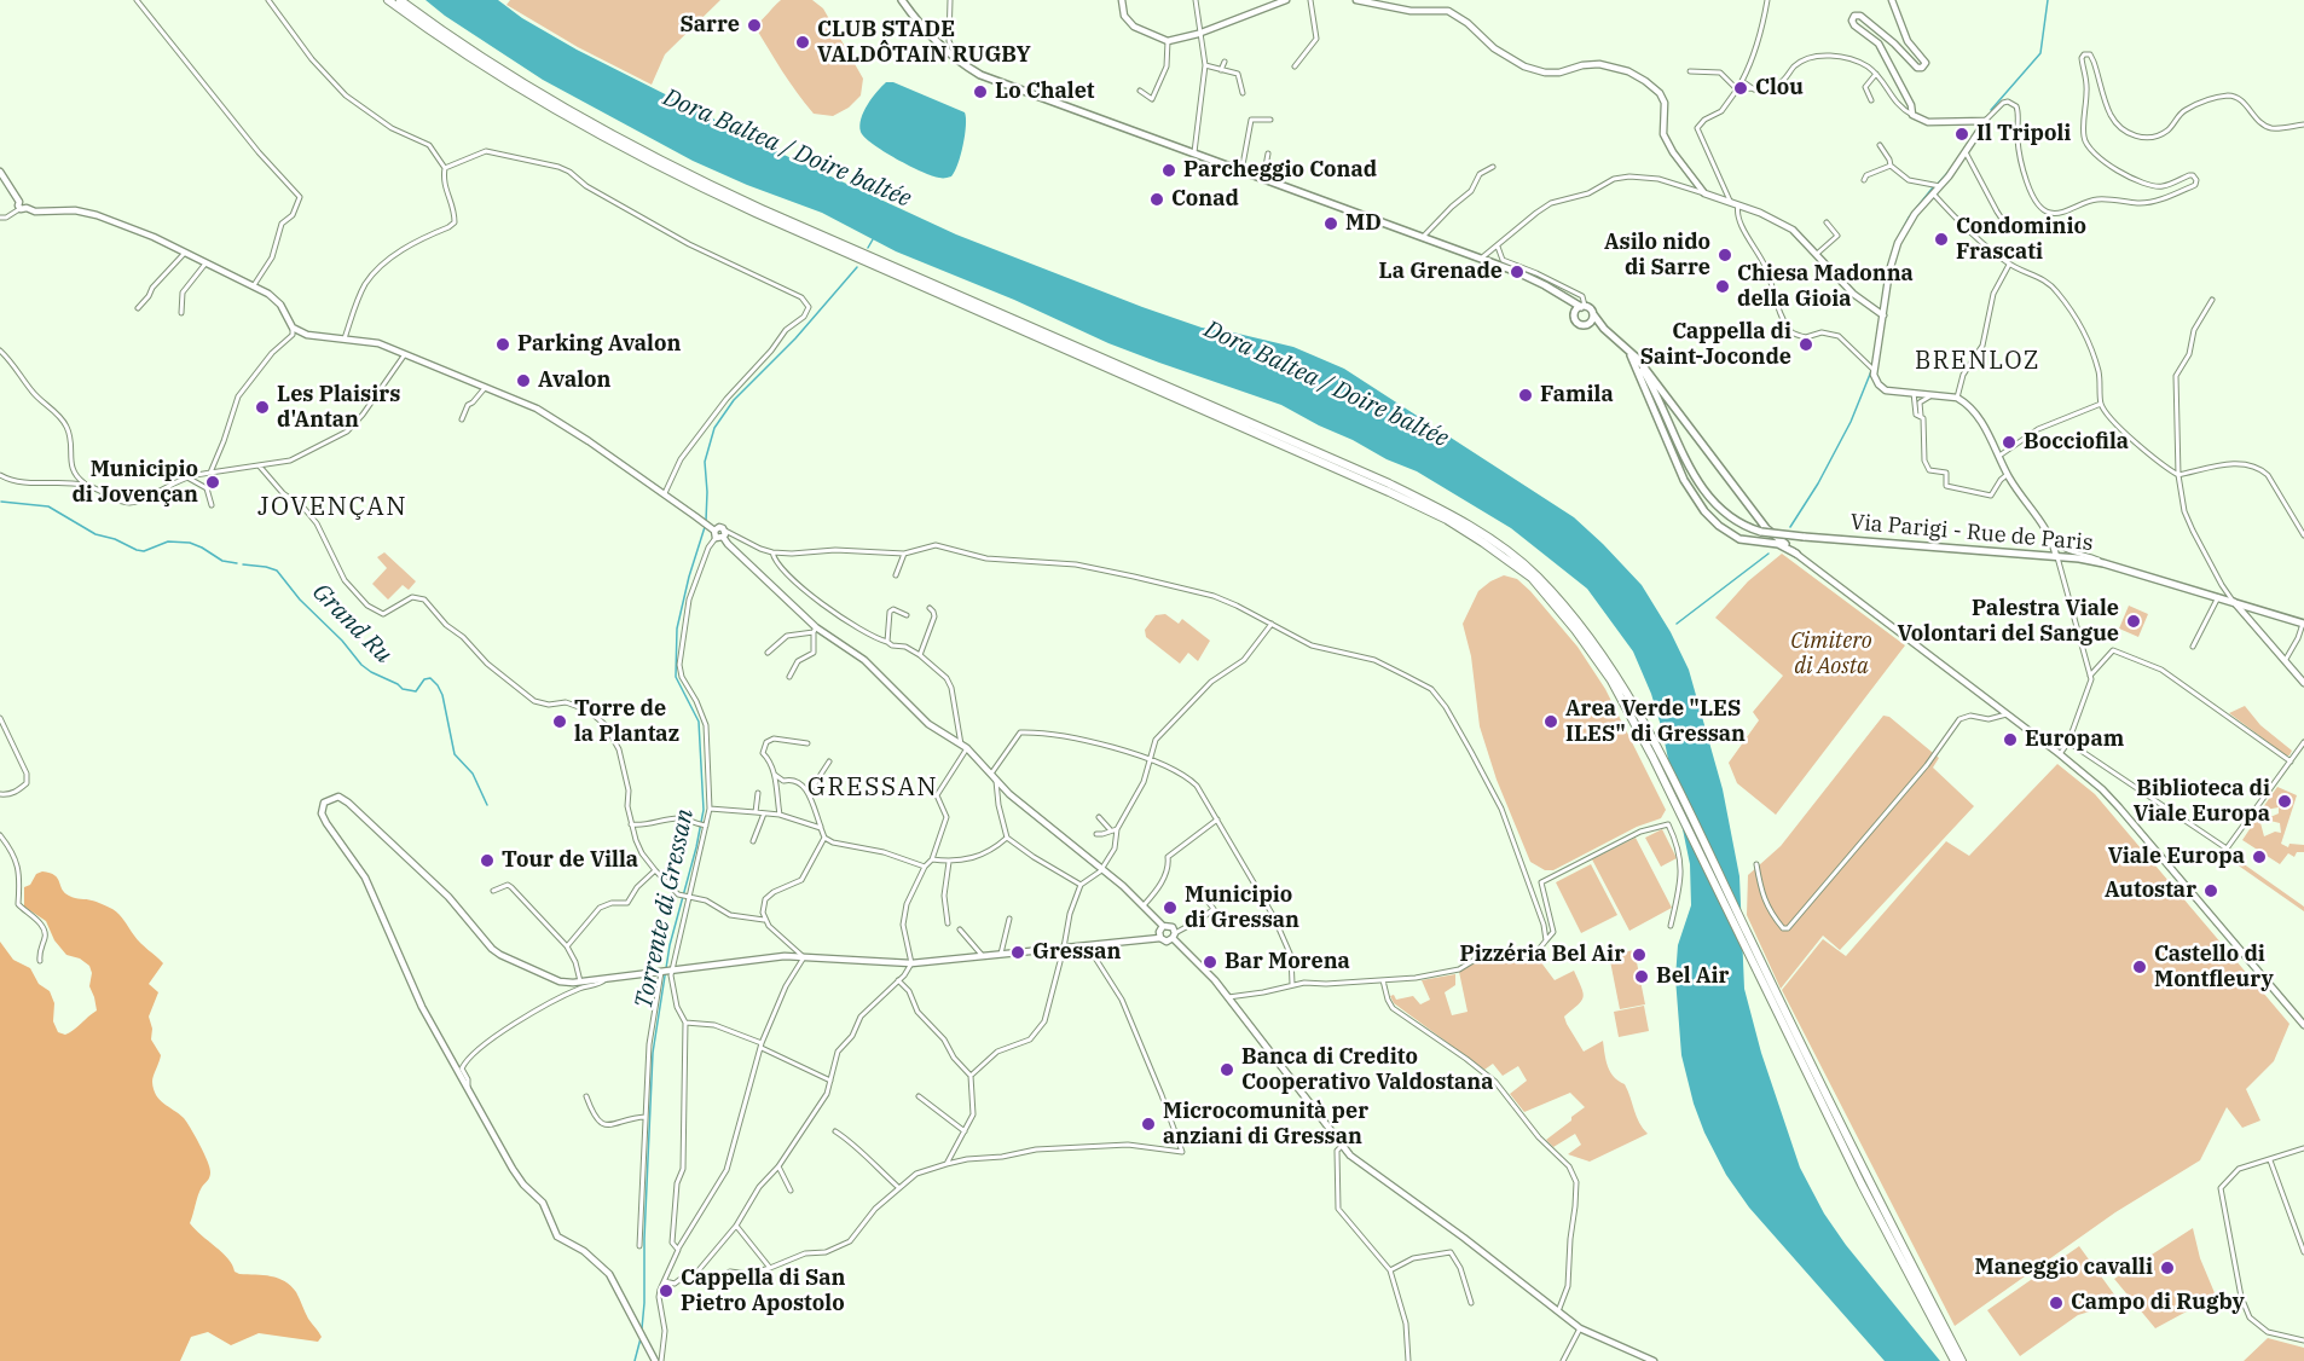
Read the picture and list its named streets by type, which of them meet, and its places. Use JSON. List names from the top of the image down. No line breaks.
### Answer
{"streets":{"main road":["Via Parigi - Rue de Paris"]},"districts":["BRENLOZ","JOVENÇAN","GRESSAN"],"water":["Dora Baltea / Doire baltée","Grand Ru","Torrente di Gressan"],"parks":["Cimitero di Aosta"],"places":["Sarre","CLUB STADE VALDÔTAIN RUGBY","Clou","Lo Chalet","Il Tripoli","Parcheggio Conad","Conad","MD","Condominio Frascati","Asilo nido di Sarre","La Grenade","Chiesa Madonna della Gioia","Parking Avalon","Cappella di Saint-Joconde","Avalon","Famila","Les Plaisirs d'Antan","Bocciofila","Municipio di Jovençan","Palestra Viale Volontari del Sangue","Torre de la Plantaz","Area Verde \"LES ILES\" di Gressan","Europam","Biblioteca di Viale Europa","Viale Europa","Tour de Villa","Autostar","Municipio di Gressan","Gressan","Pizzéria Bel Air","Bar Morena","Castello di Montfleury","Bel Air","Banca di Credito Cooperativo Valdostana","Microcomunità per anziani di Gressan","Maneggio cavalli","Cappella di San Pietro Apostolo","Campo di Rugby"]}
